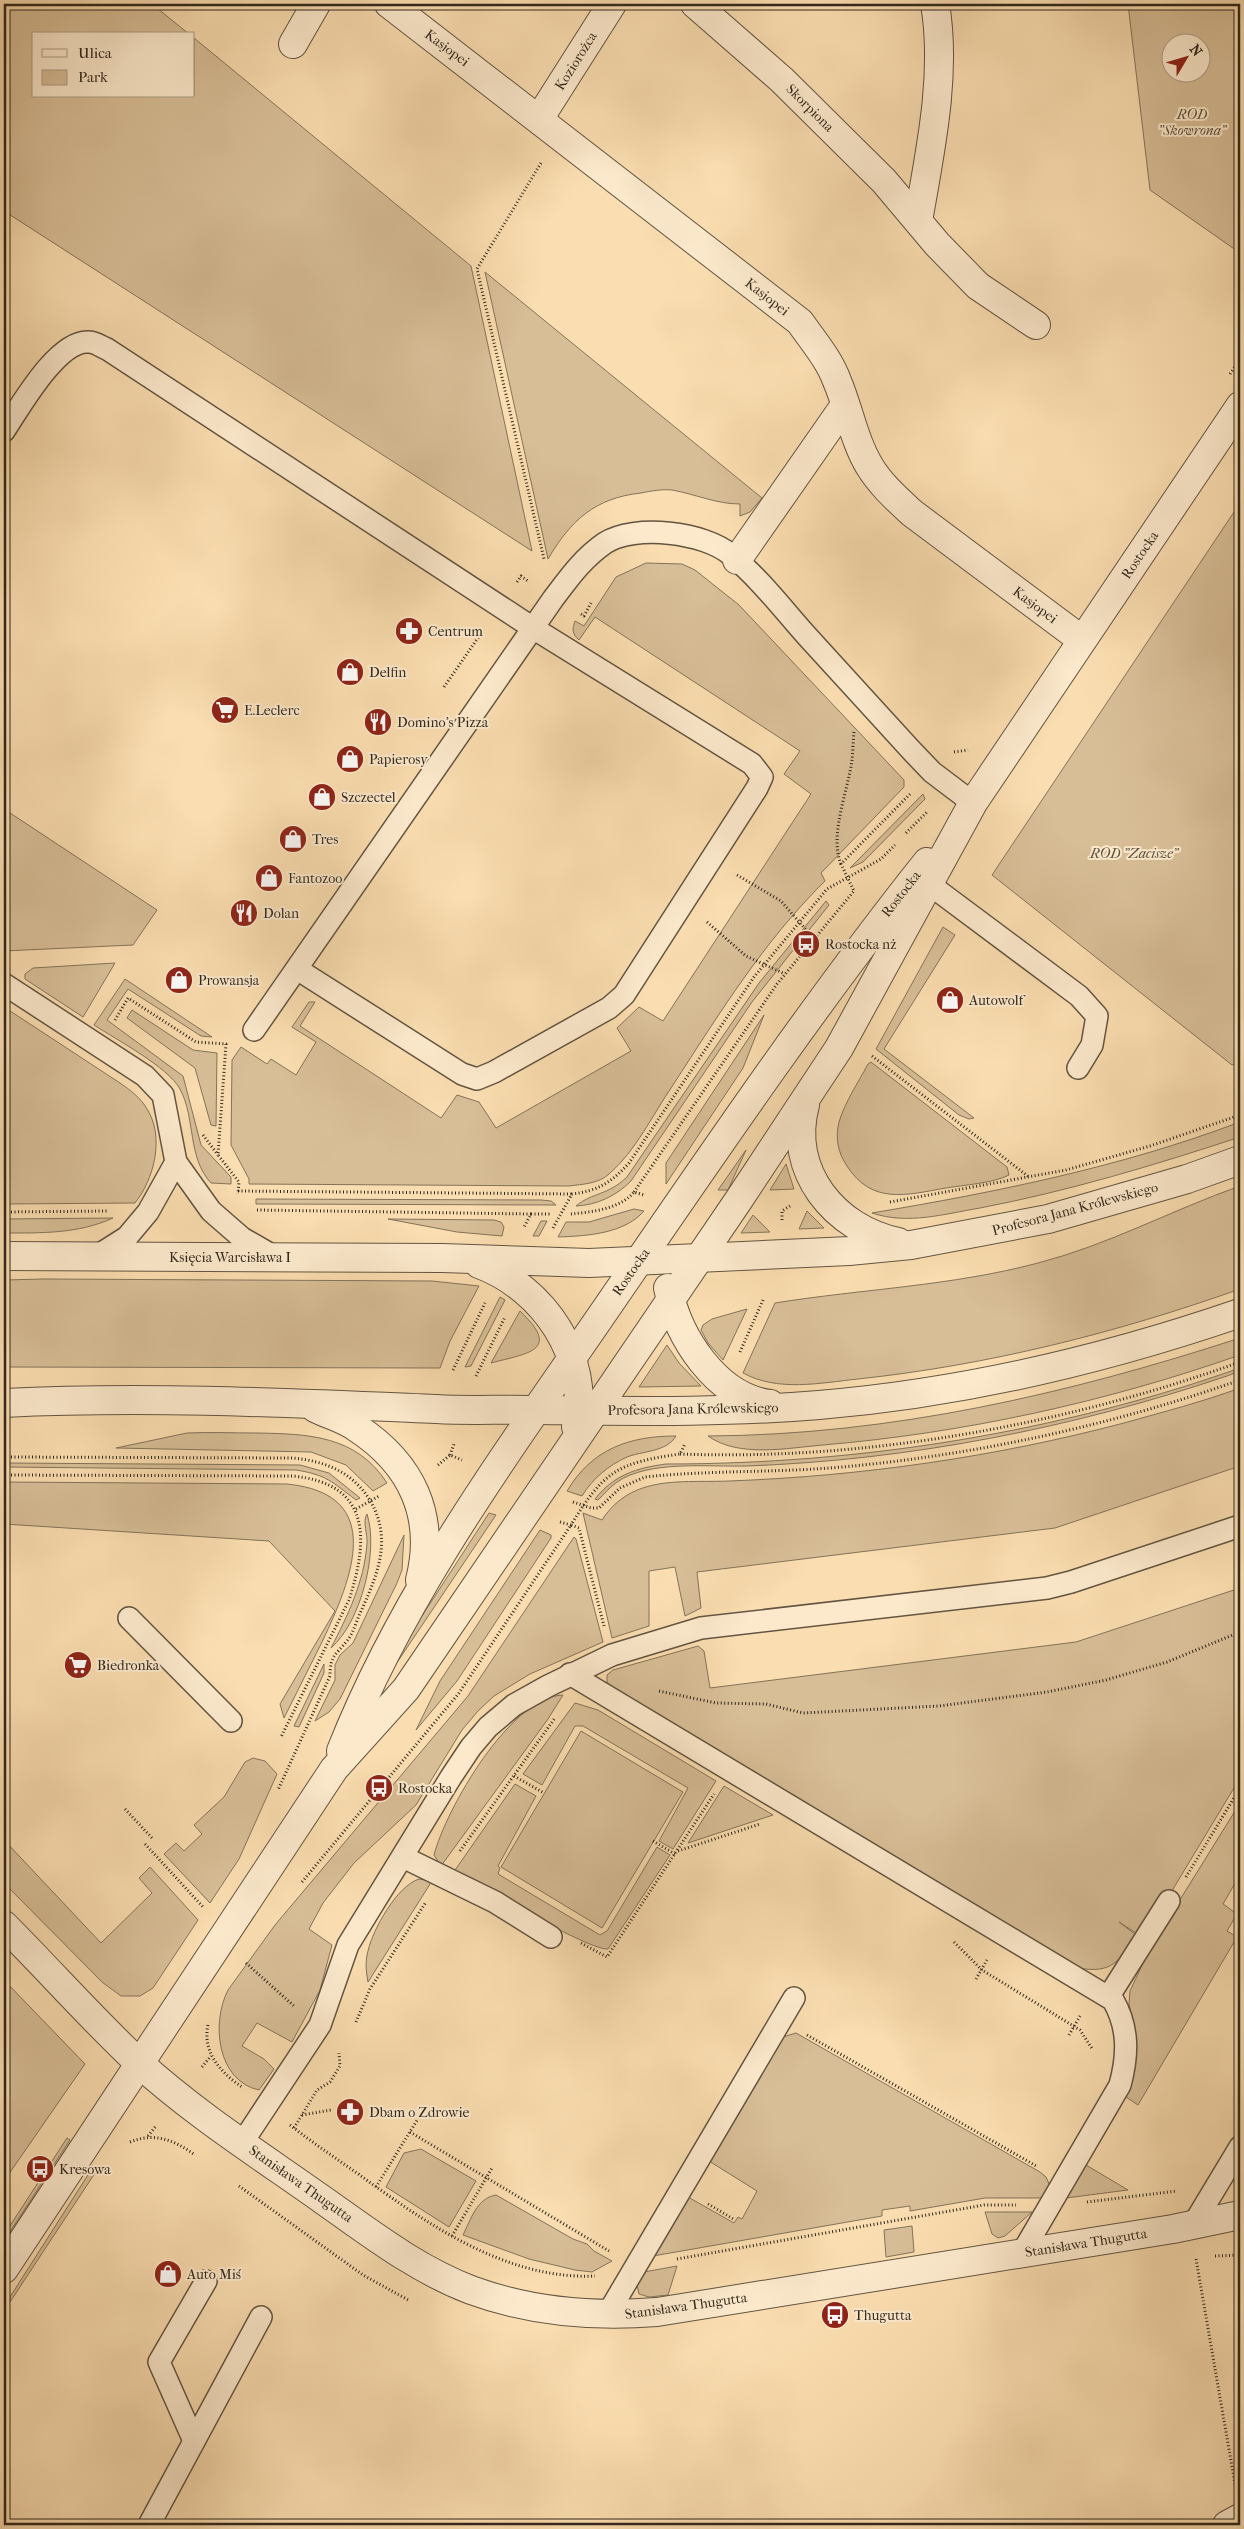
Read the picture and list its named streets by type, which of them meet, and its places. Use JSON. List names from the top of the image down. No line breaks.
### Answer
{"streets":{"street":["Kasjopei","Koziorożca","Skorpiona","Rostocka","Profesora Jana Królewskiego","Księcia Warcisława I","Stanisława Thugutta"]},"crossings":[["Kasjopei","Koziorożca"],["Kasjopei","Rostocka"],["Rostocka","Profesora Jana Królewskiego"],["Rostocka","Księcia Warcisława I"],["Rostocka","Stanisława Thugutta"],["Profesora Jana Królewskiego","Księcia Warcisława I"]],"parks":["ROD \"Skowrona\"","ROD \"Zacisze\""],"places":{"pharmacy":["Centrum","Dbam o Zdrowie"],"shop":["Delfin","Papierosy","Szczectel","Tres","Fantozoo","Prowansja","Autowolf","Auto Miś"],"supermarket":["E.Leclerc","Biedronka"],"restaurant":["Domino's Pizza","Dolan"],"bus stop":["Rostocka nż","Rostocka","Kresowa","Thugutta"]},"legend":["Ulica","Park"],"north":"top right"}
